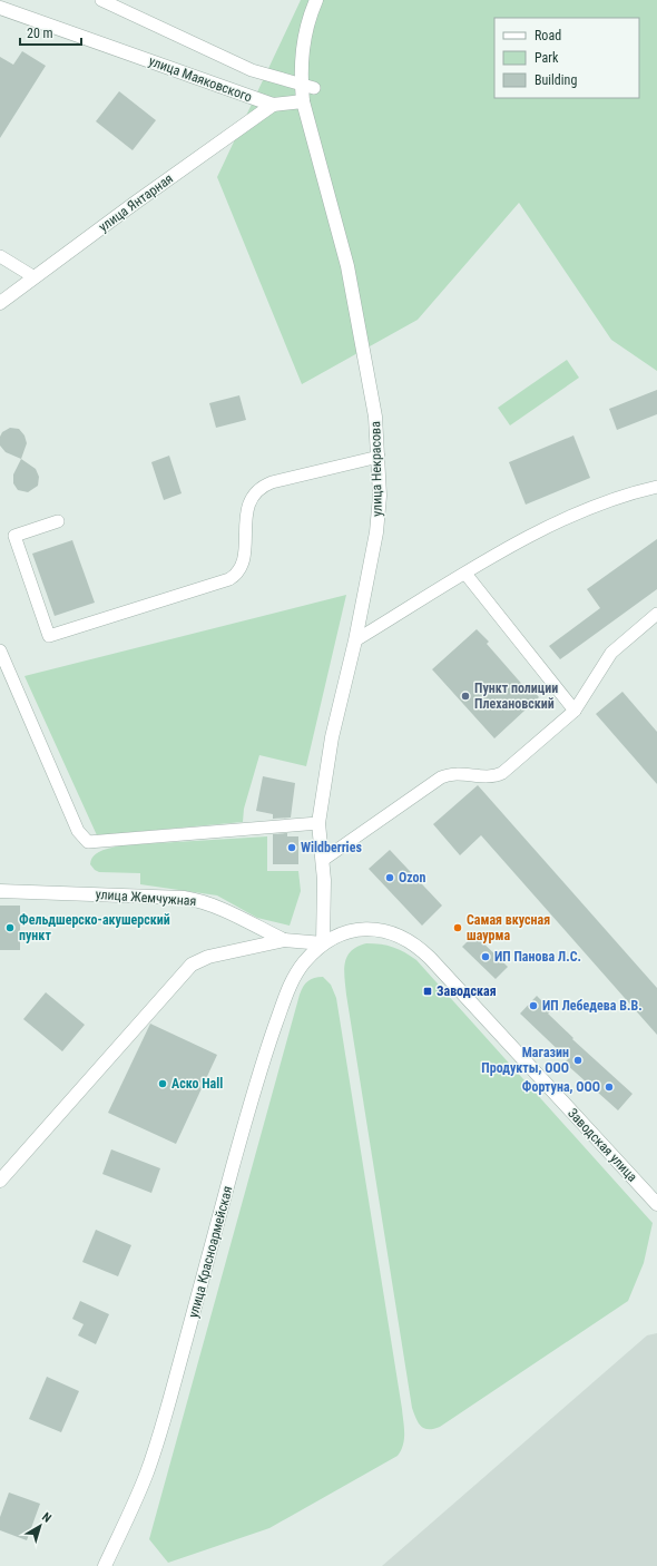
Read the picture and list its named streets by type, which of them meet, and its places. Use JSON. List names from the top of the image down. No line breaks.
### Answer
{"streets":{"street":["улица Маяковского","улица Янтарная","улица Некрасова","улица Жемчужная","Заводская улица","улица Красноармейская"]},"crossings":[["улица Маяковского","улица Янтарная"],["улица Маяковского","улица Некрасова"],["улица Некрасова","Заводская улица"],["улица Некрасова","улица Красноармейская"],["Заводская улица","улица Красноармейская"]],"places":{"other":["Пункт полиции Плехановский","Wildberries","Ozon","Фельдшерско-акушерский пункт","Самая вкусная шаурма","ИП Панова Л.С.","ИП Лебедева В.В.","Магазин Продукты, ООО","Аско Hall","Фортуна, ООО"],"transit":["Заводская"]},"legend":["Road","Park","Building"],"scale_bar":"20 m","north":"top right"}
